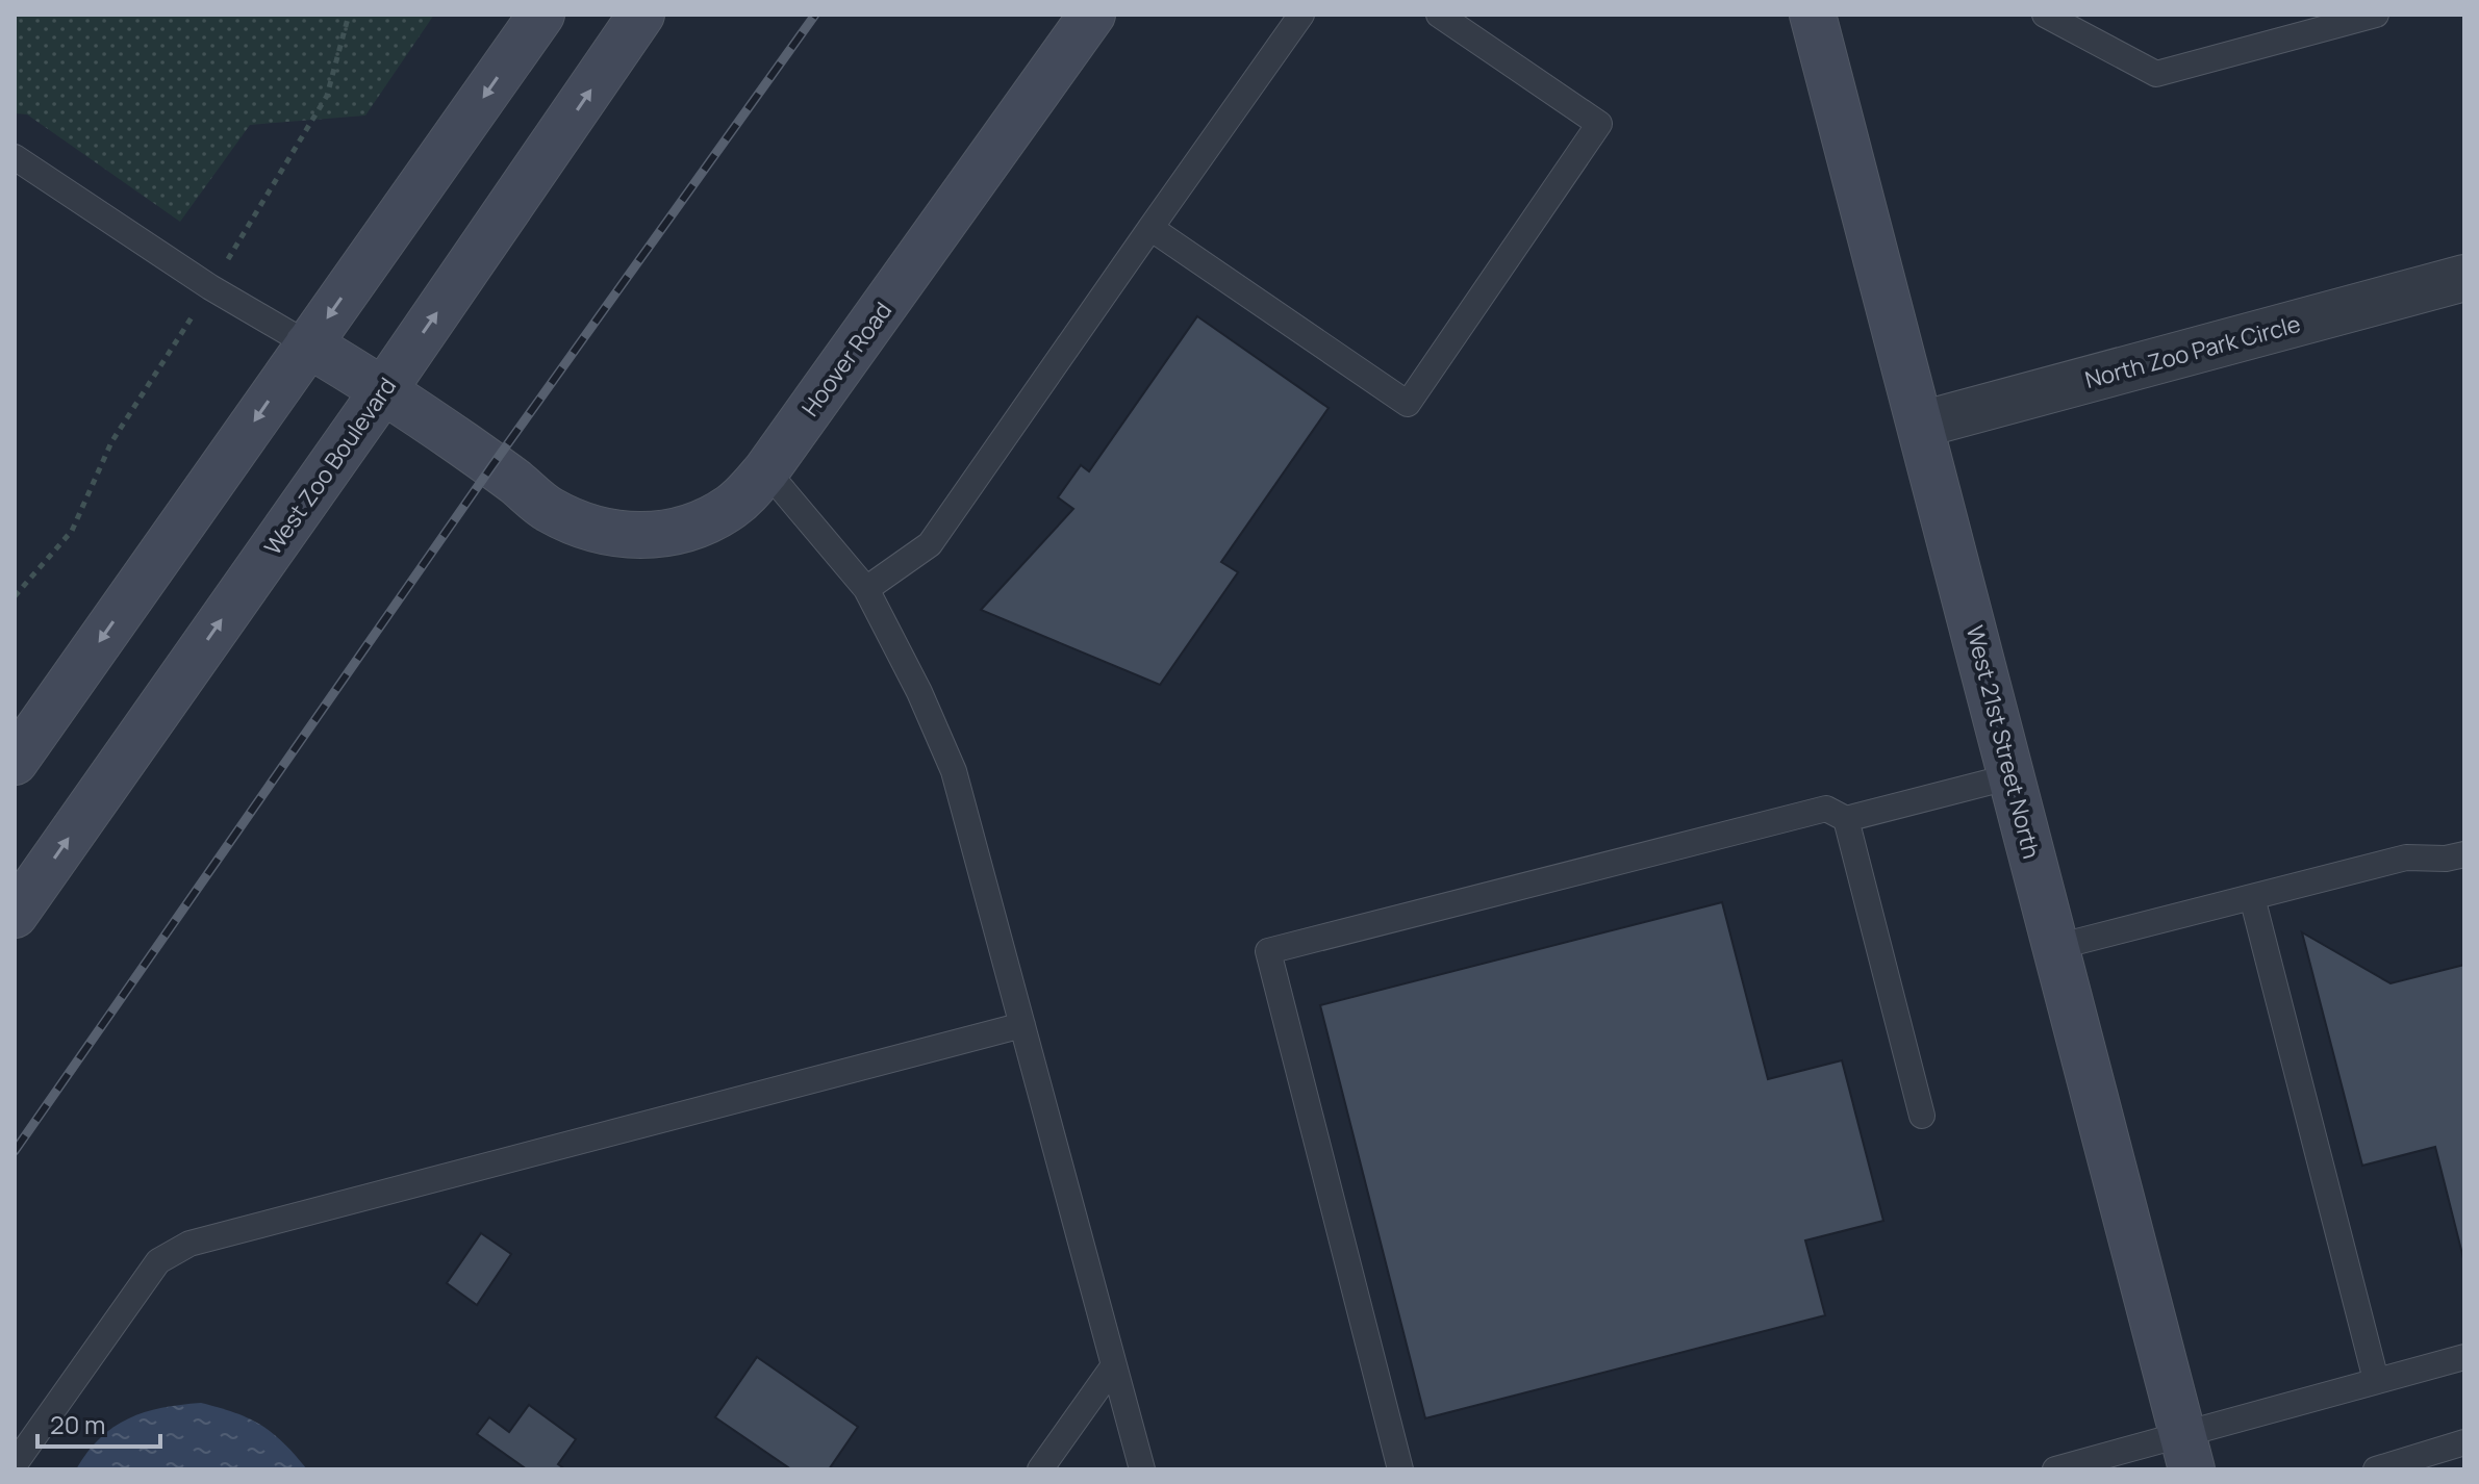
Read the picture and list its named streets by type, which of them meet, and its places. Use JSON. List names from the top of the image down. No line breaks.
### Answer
{"streets":{"street":["North Zoo Park Circle","Hoover Road","West Zoo Boulevard","West 21st Street North"]},"crossings":[["North Zoo Park Circle","West 21st Street North"],["Hoover Road","West Zoo Boulevard"]],"scale_bar":"20 m"}
